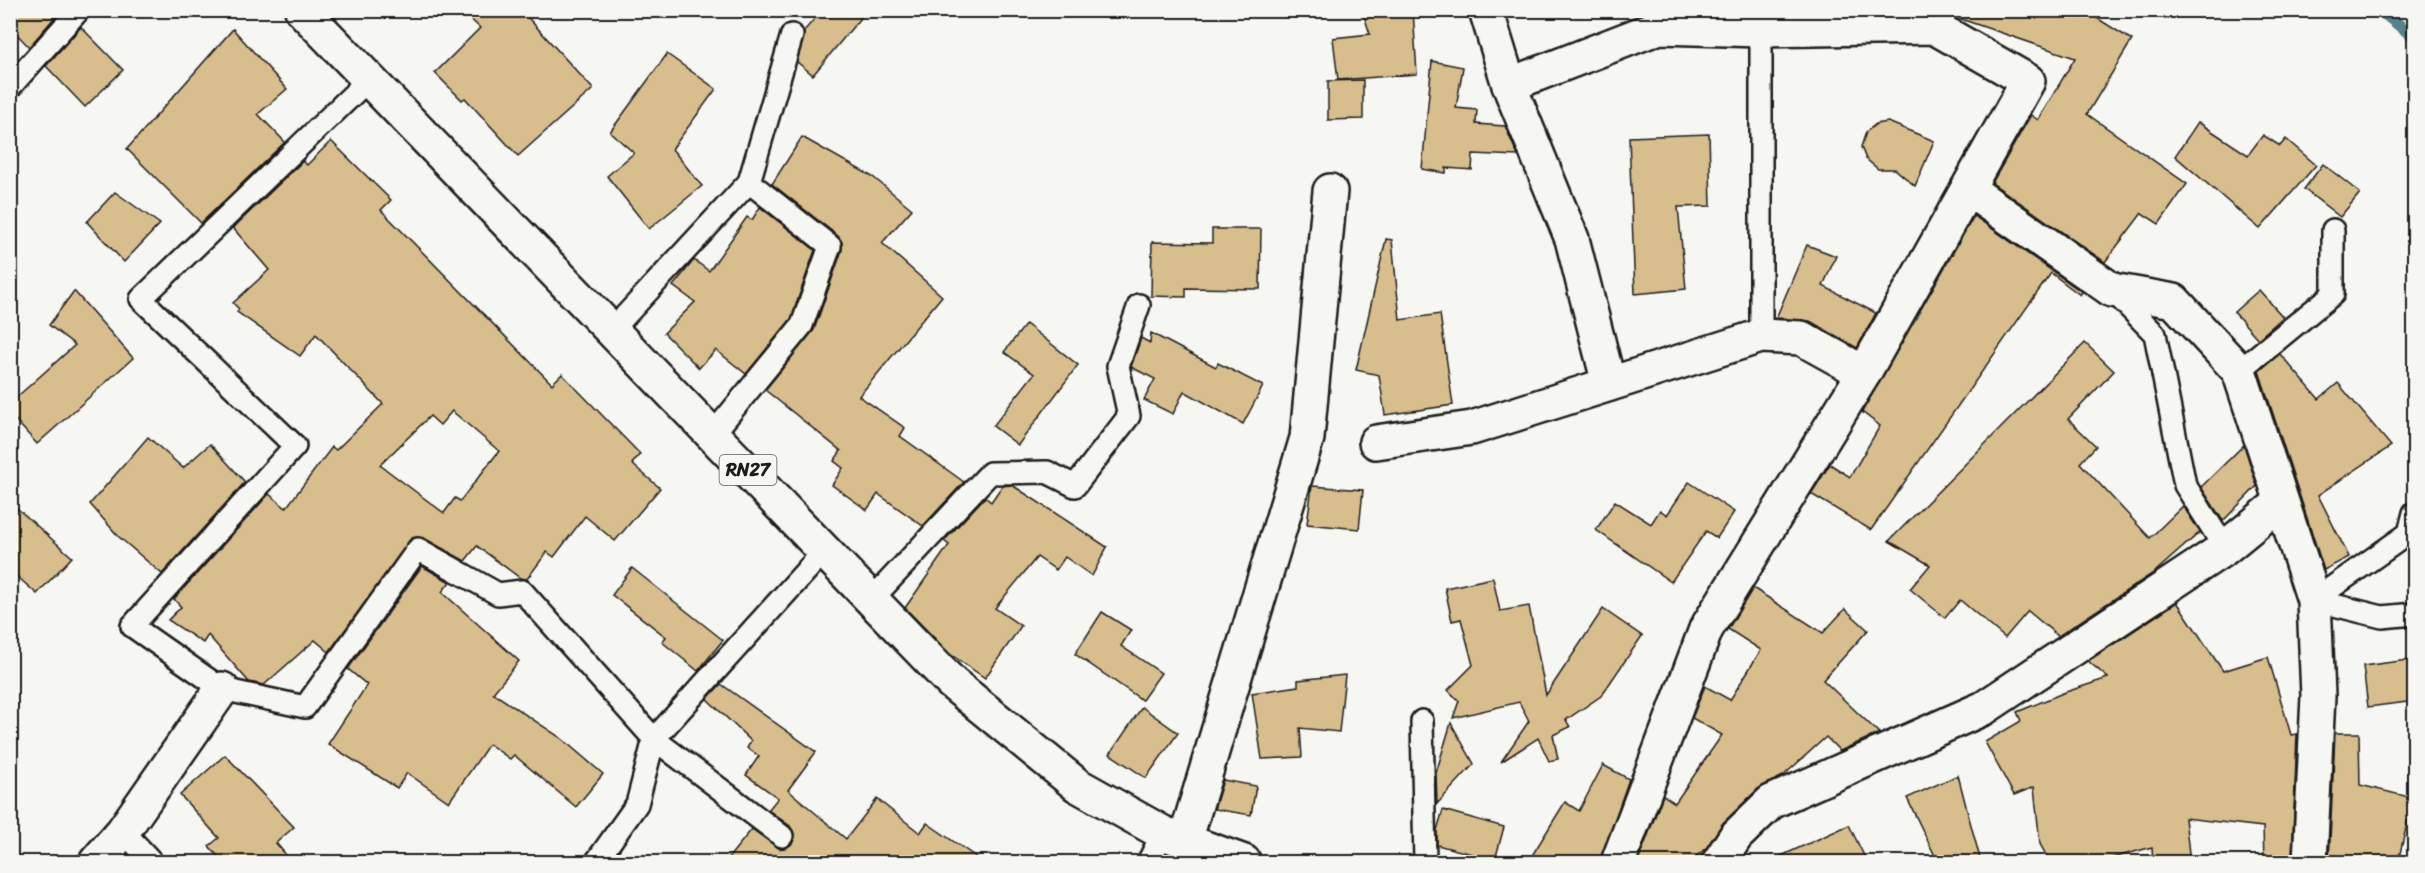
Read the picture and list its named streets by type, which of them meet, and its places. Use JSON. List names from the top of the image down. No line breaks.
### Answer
{"streets":{"street":["RN27"]}}
